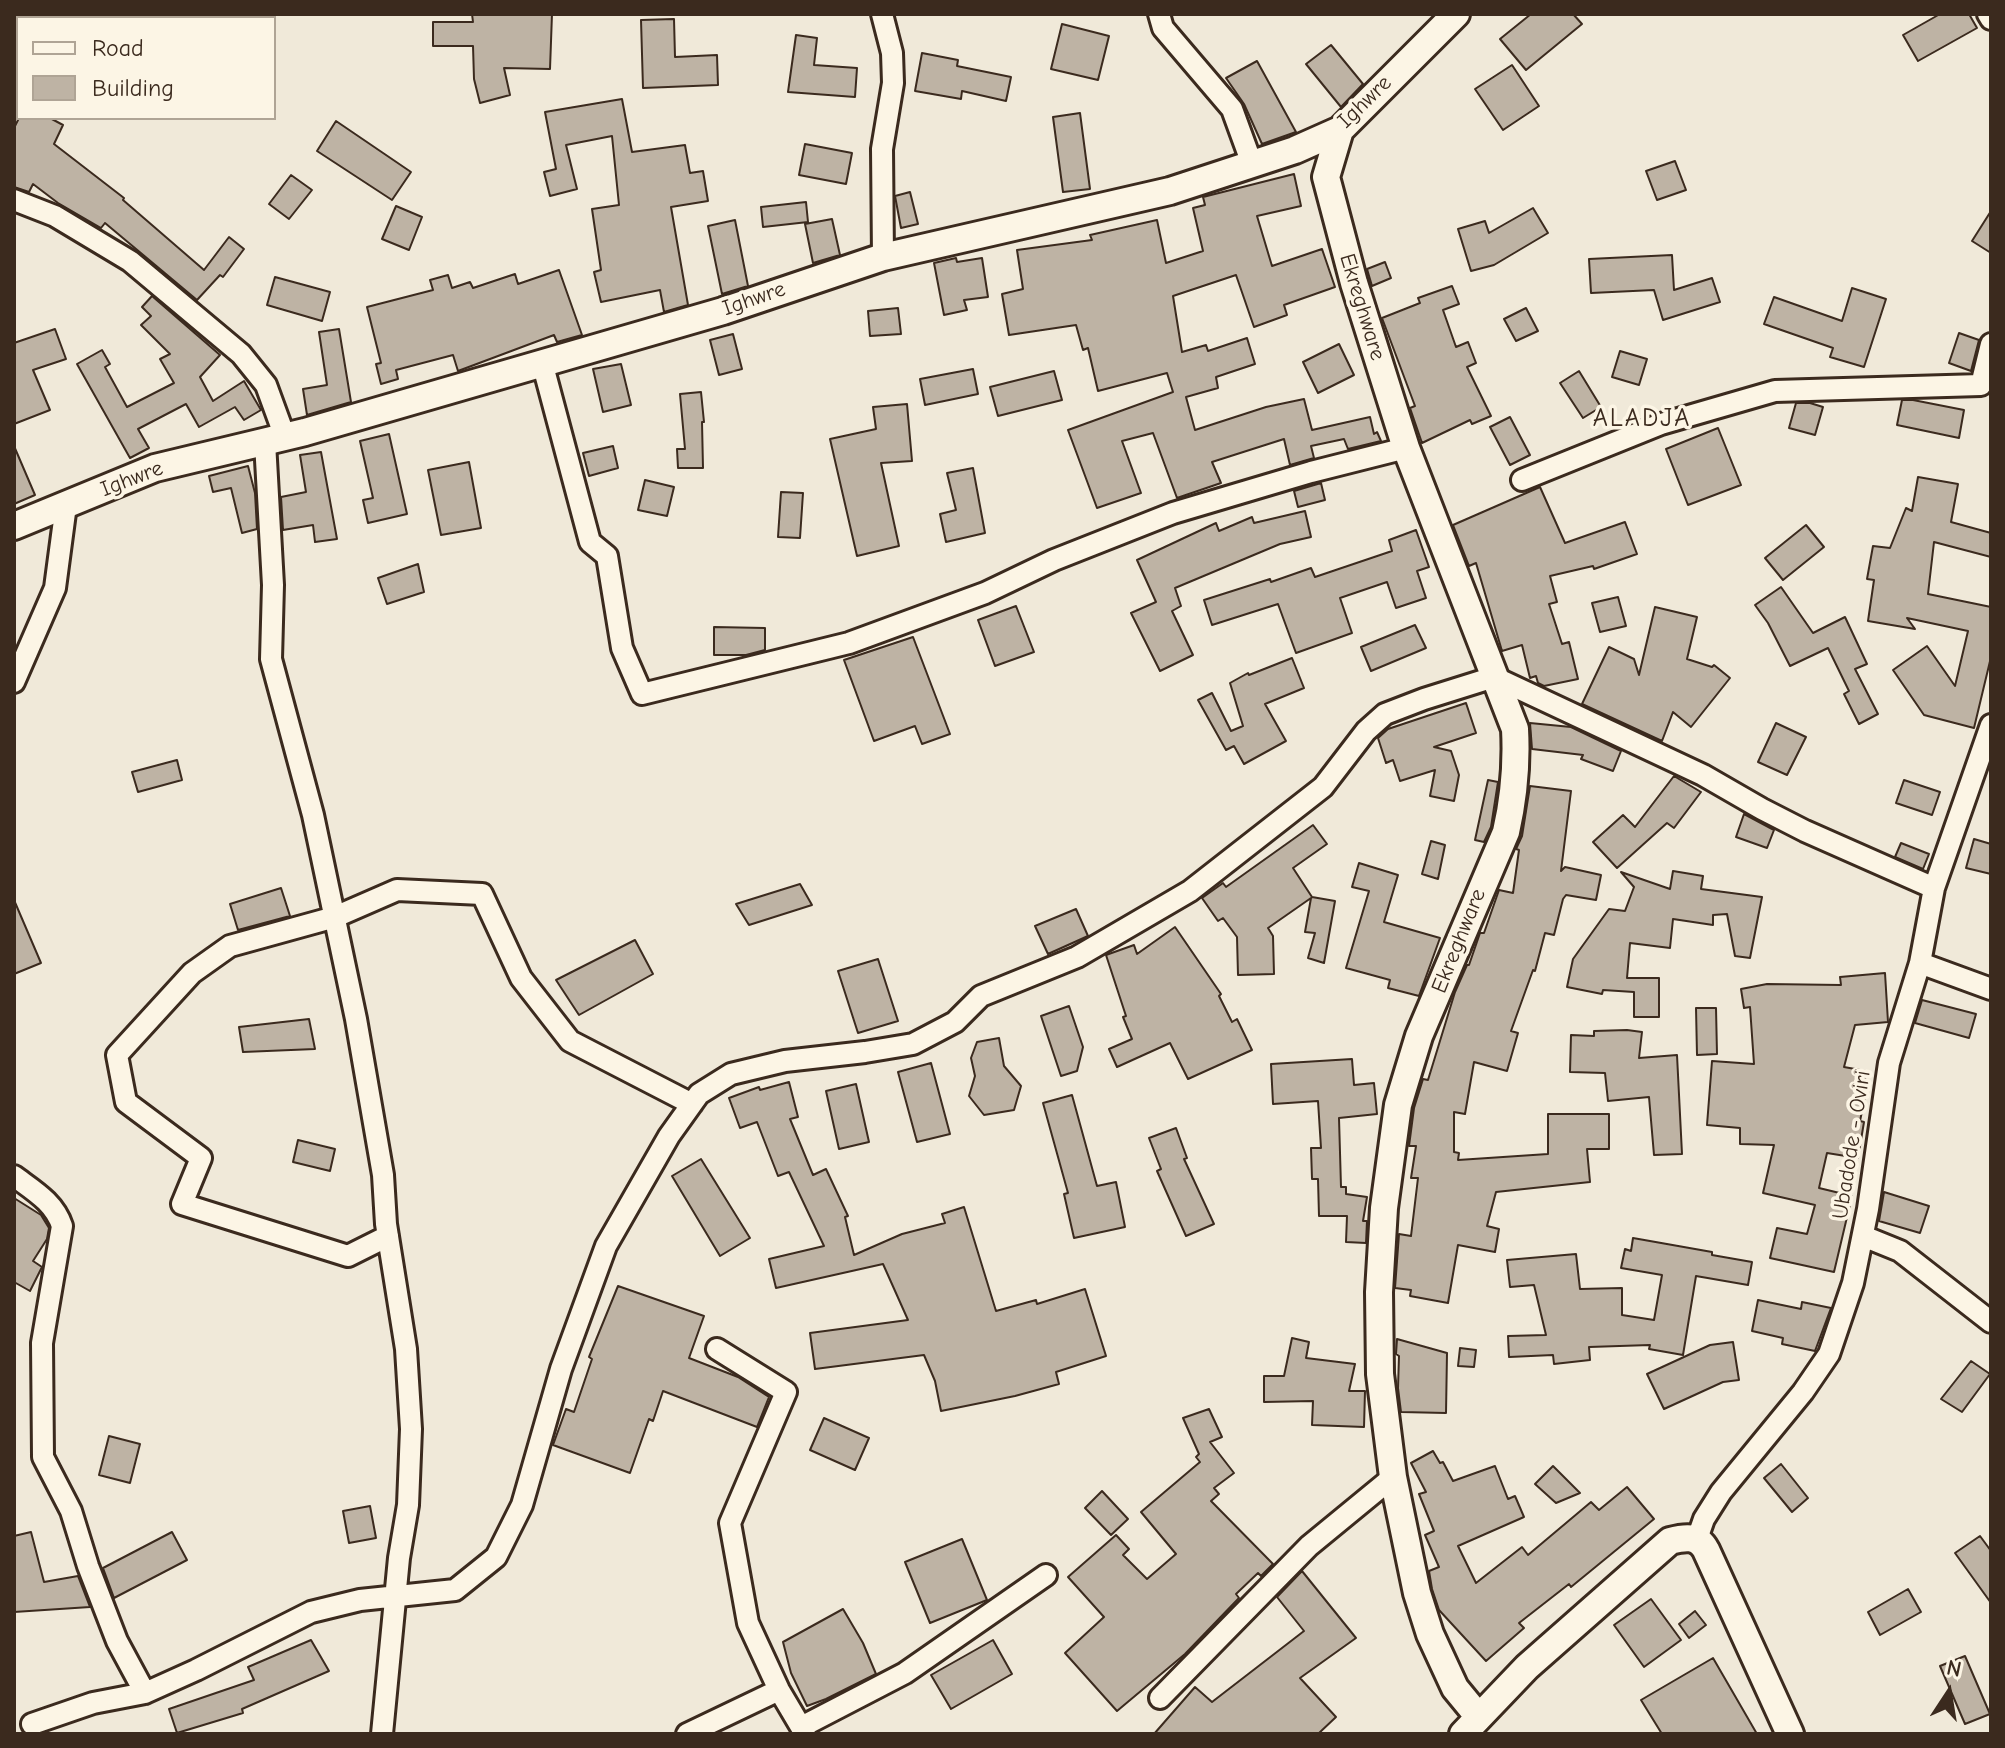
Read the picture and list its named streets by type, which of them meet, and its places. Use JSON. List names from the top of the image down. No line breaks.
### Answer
{"streets":{"street":["Ighwre","Ekreghware","Ubadode - Oviri"]},"districts":["ALADJA"],"legend":["Road","Building"],"north":"top"}
